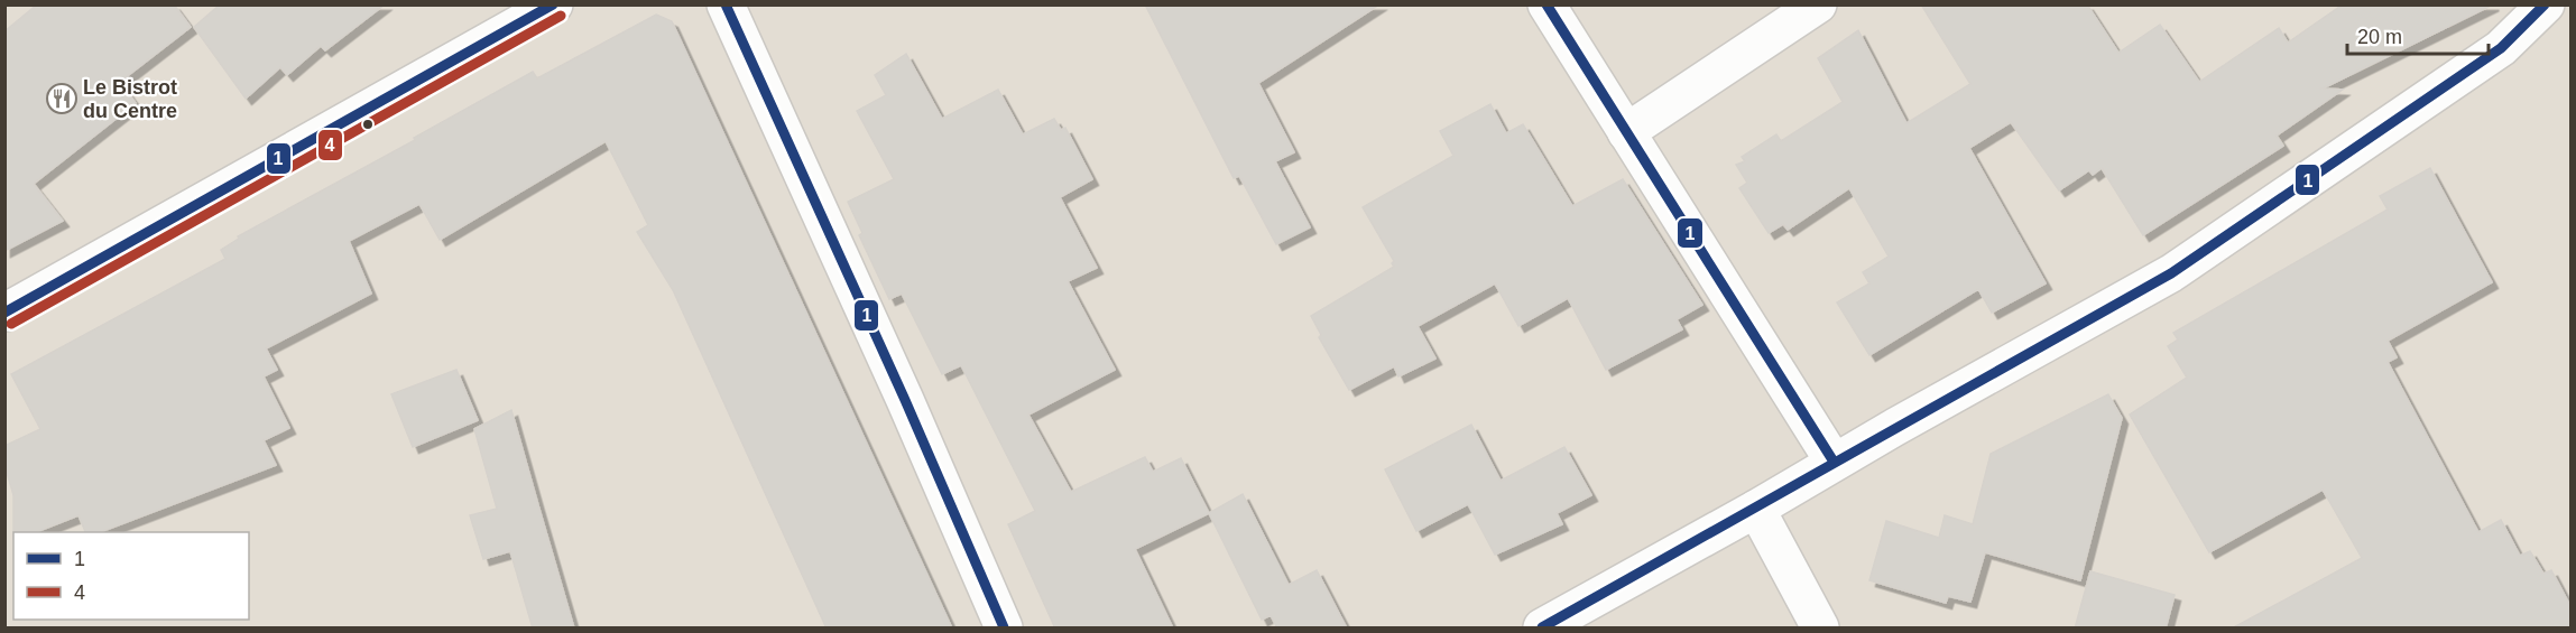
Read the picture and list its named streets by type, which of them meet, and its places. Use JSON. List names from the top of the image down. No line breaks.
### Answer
{"places":{"restaurant":["Le Bistrot du Centre"]},"lines":["transit line 1","transit line 4"],"legend":["1","4"],"scale_bar":"20 m"}
